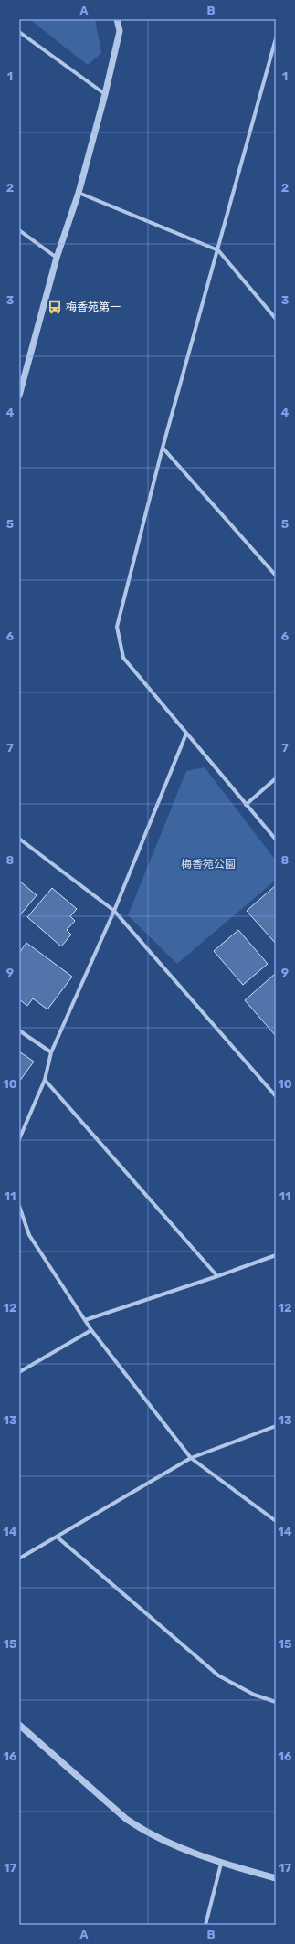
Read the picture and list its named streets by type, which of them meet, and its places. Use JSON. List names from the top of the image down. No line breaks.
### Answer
{"parks":["梅香苑公園"],"places":{"bus stop":["梅香苑第一"]},"grid":{"columns":["A","B"],"rows":["1","2","3","4","5","6","7","8","9","10","11","12","13","14","15","16","17"]}}
